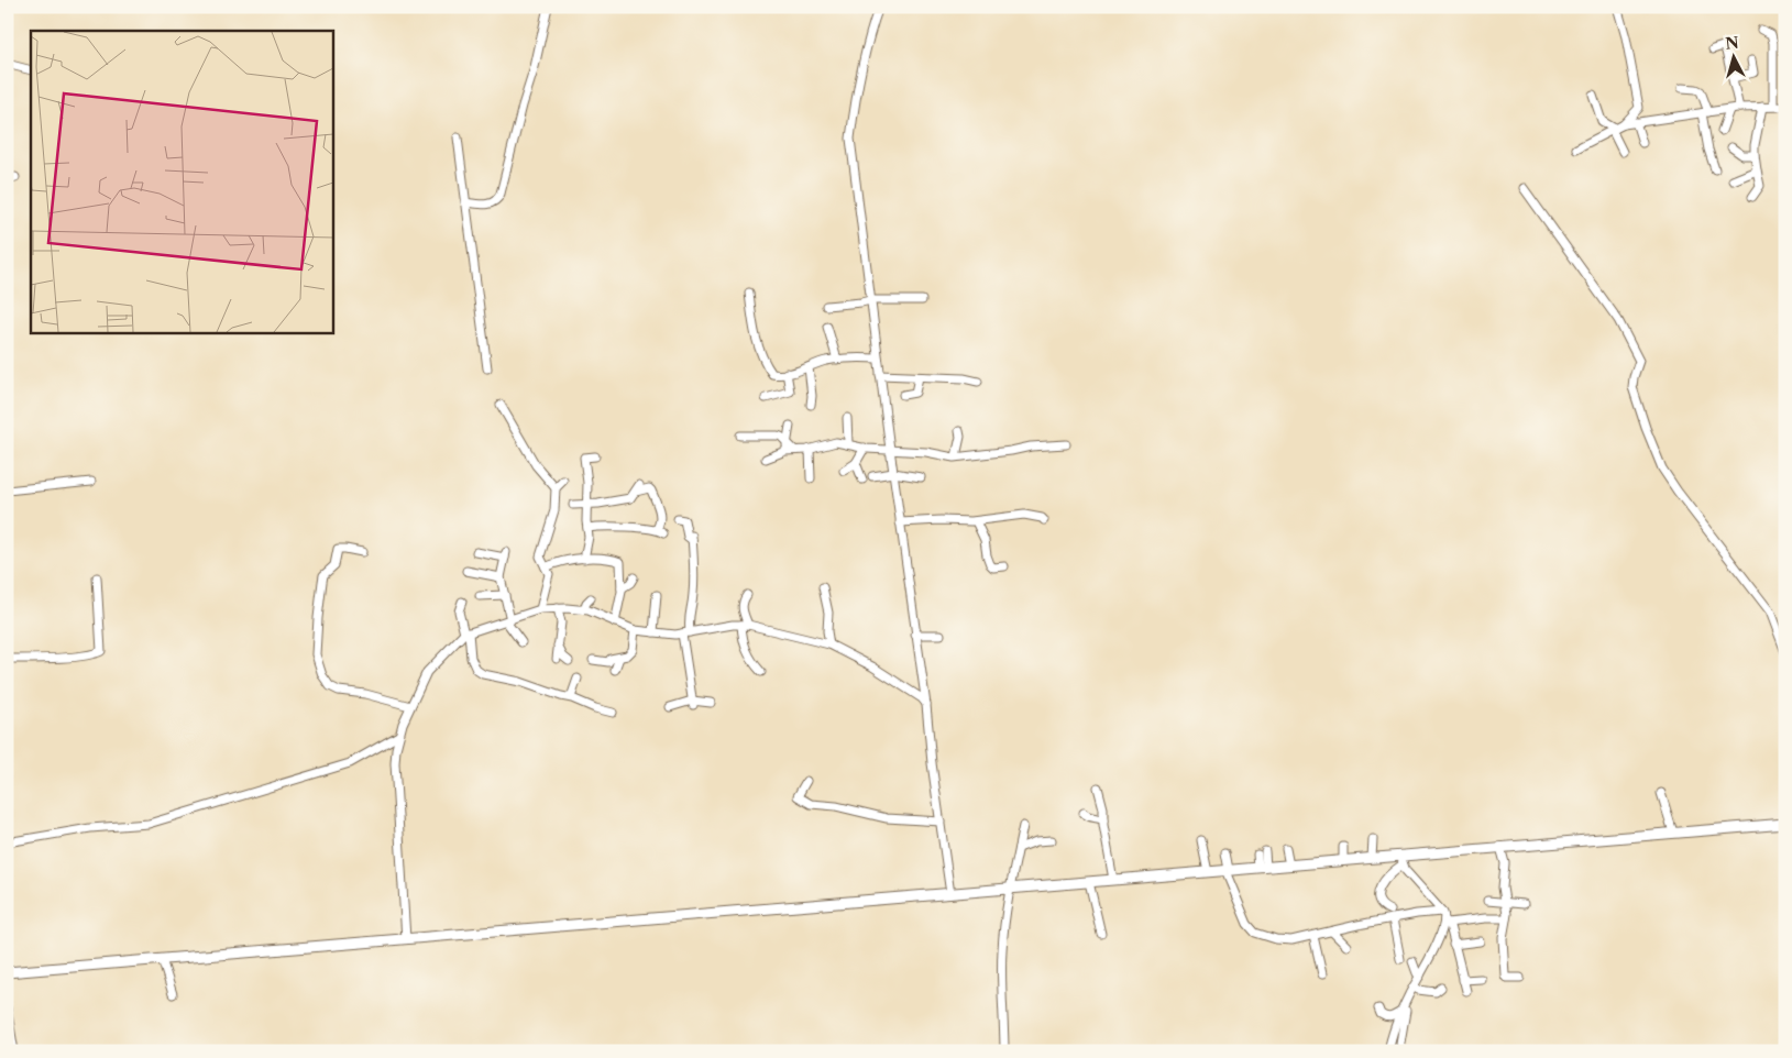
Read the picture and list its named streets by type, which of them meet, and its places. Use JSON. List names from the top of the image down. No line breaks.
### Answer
{"north":"top"}
